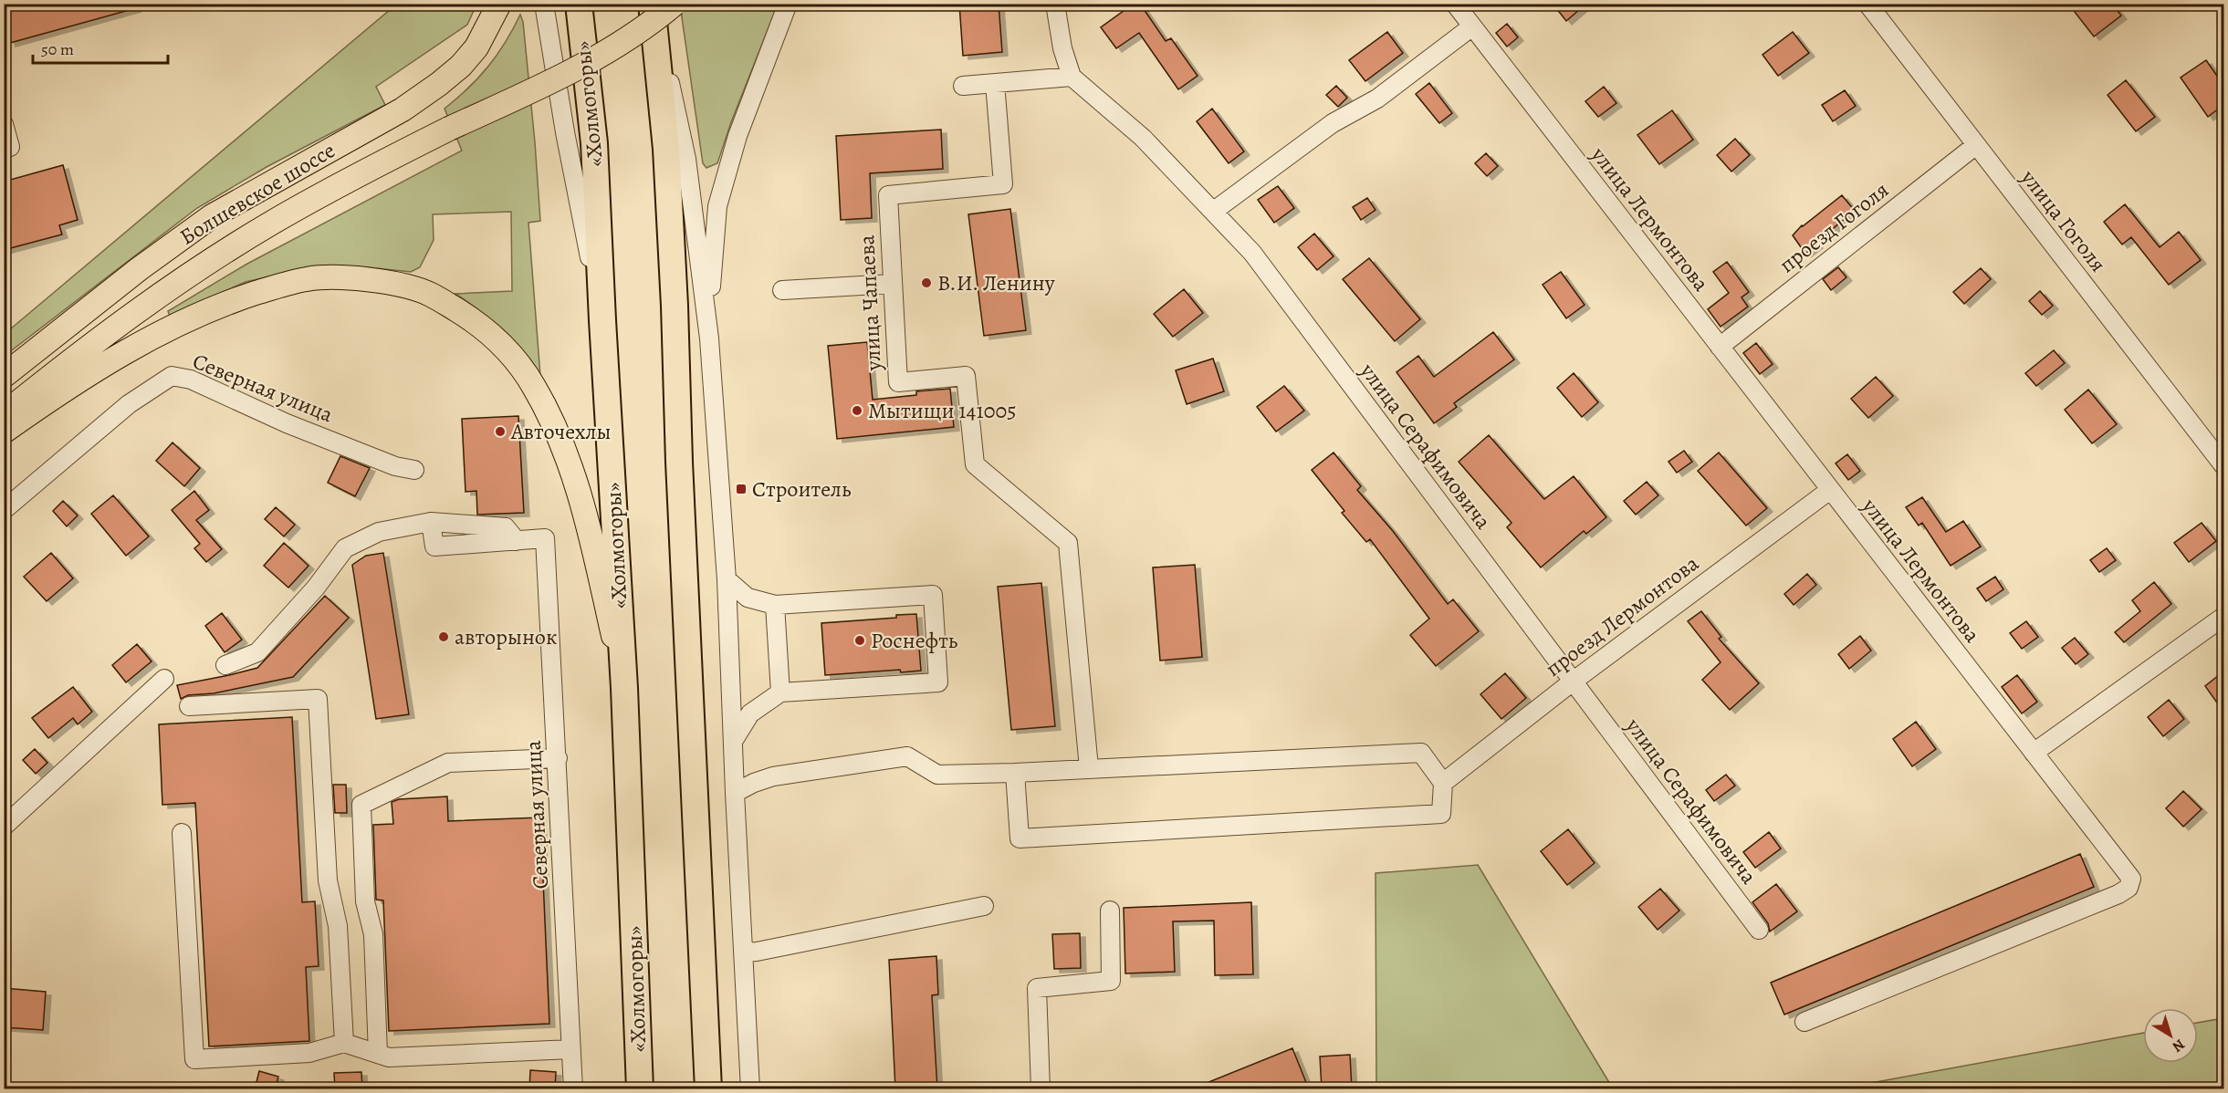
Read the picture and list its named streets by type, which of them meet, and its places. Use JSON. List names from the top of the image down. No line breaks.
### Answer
{"streets":{"highway":["«Холмогоры»"],"main road":["Болшевское шоссе"],"street":["улица Лермонтова","улица Гоголя","проезд Гоголя","улица Чапаева","Северная улица","улица Серафимовича","проезд Лермонтова"]},"crossings":[["улица Лермонтова","проезд Гоголя"],["улица Лермонтова","проезд Лермонтова"],["улица Гоголя","проезд Гоголя"],["улица Серафимовича","проезд Лермонтова"]],"places":{"other":["В.И. Ленину","Мытищи 141005","Авточехлы","авторынок","Роснефть"],"transit":["Строитель"]},"scale_bar":"50 m","north":"bottom right"}
